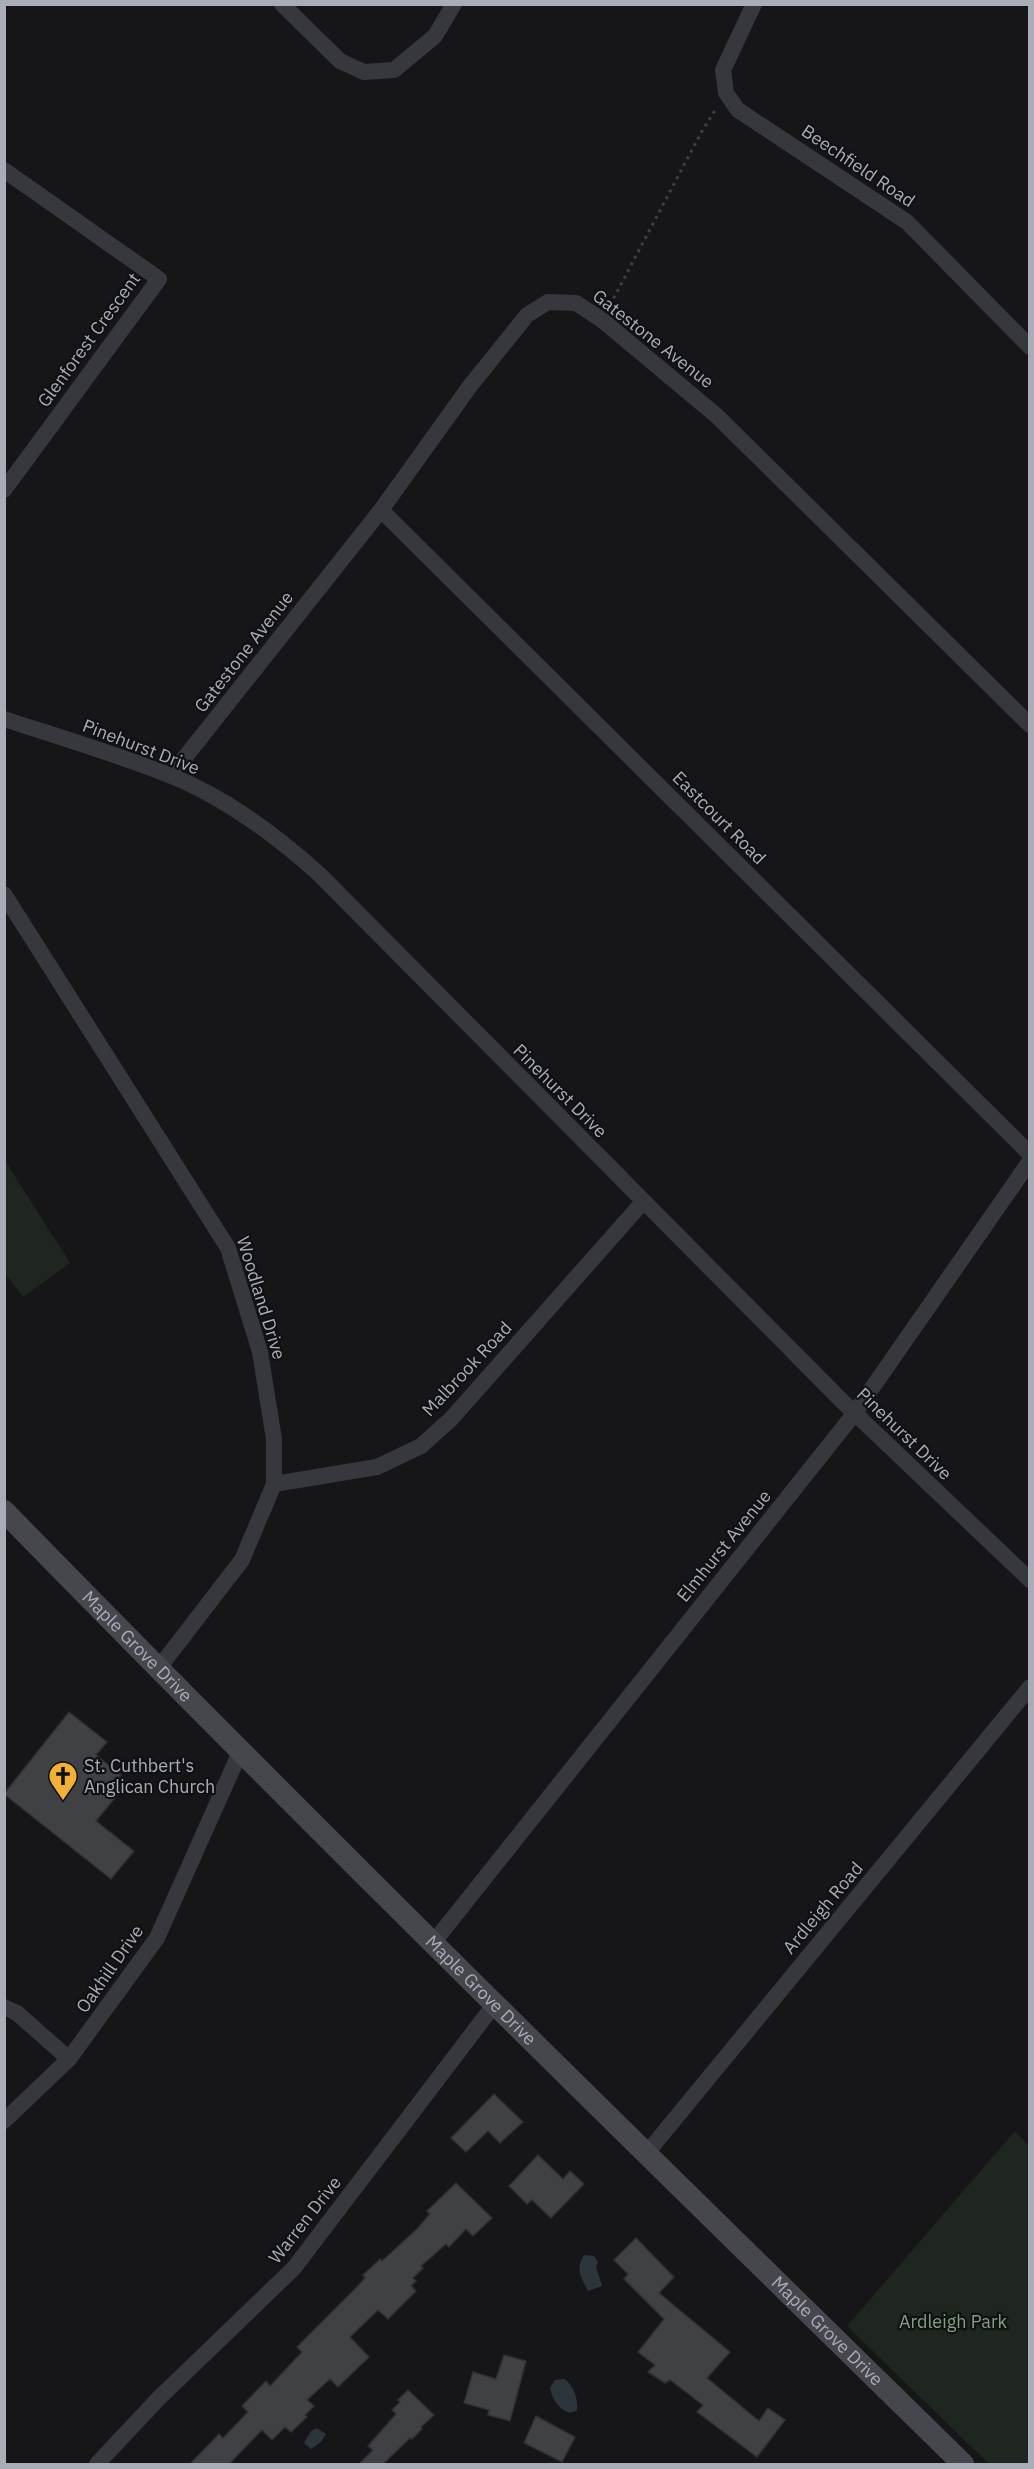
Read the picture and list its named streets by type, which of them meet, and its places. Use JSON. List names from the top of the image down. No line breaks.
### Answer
{"streets":{"street":["Beechfield Road","Gatestone Avenue","Glenforest Crescent","Pinehurst Drive","Eastcourt Road","Woodland Drive","Malbrook Road","Elmhurst Avenue","Maple Grove Drive","Ardleigh Road","Oakhill Drive","Warren Drive"]},"crossings":[["Gatestone Avenue","Pinehurst Drive"],["Gatestone Avenue","Eastcourt Road"],["Pinehurst Drive","Malbrook Road"],["Pinehurst Drive","Elmhurst Avenue"],["Woodland Drive","Malbrook Road"],["Woodland Drive","Maple Grove Drive"],["Elmhurst Avenue","Maple Grove Drive"],["Maple Grove Drive","Ardleigh Road"],["Maple Grove Drive","Oakhill Drive"],["Maple Grove Drive","Warren Drive"]],"parks":["Ardleigh Park"],"places":{"church":["St. Cuthbert's Anglican Church"]}}
